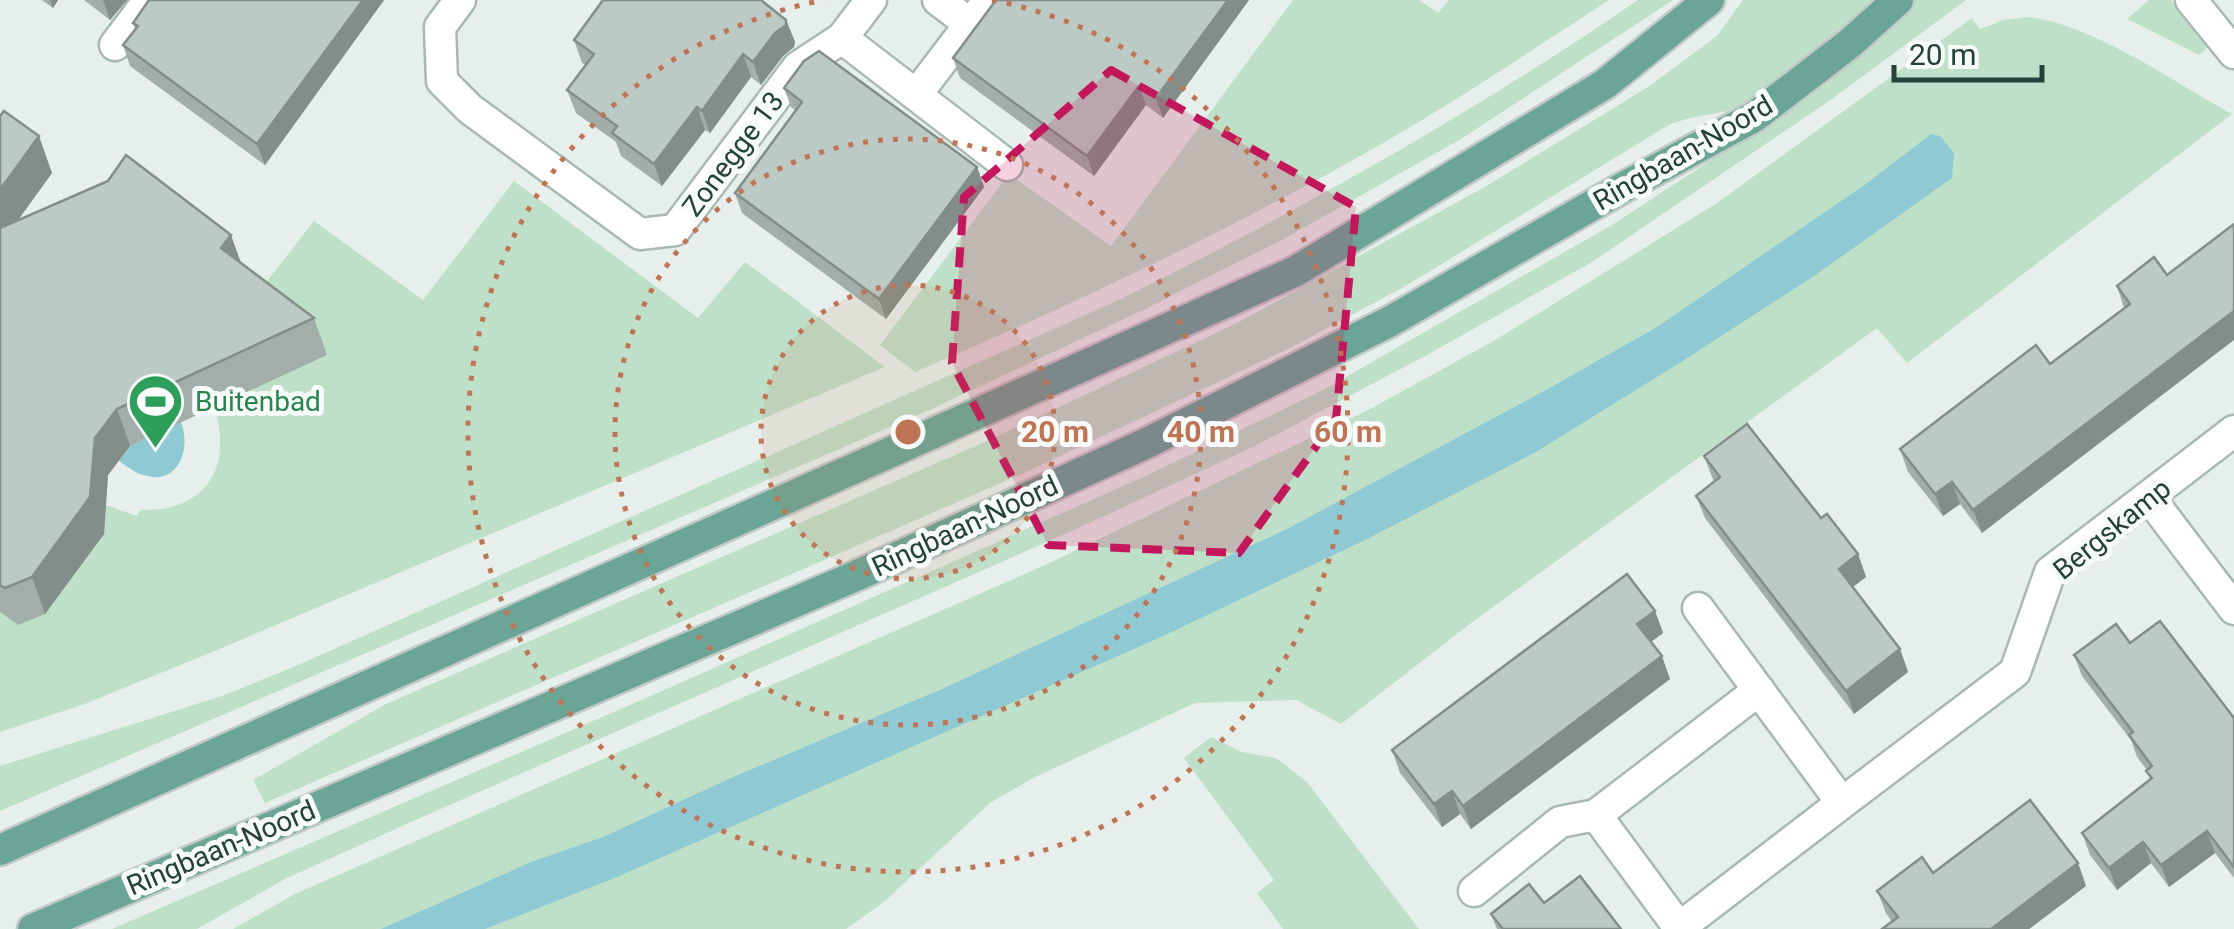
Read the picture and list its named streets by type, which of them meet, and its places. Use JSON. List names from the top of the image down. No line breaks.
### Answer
{"streets":{"main road":["Ringbaan-Noord"],"street":["Zonegge 13","Bergskamp"]},"places":{"sports":["Buitenbad"]},"scale_bar":"20 m","rings":["20 m","40 m","60 m"]}
